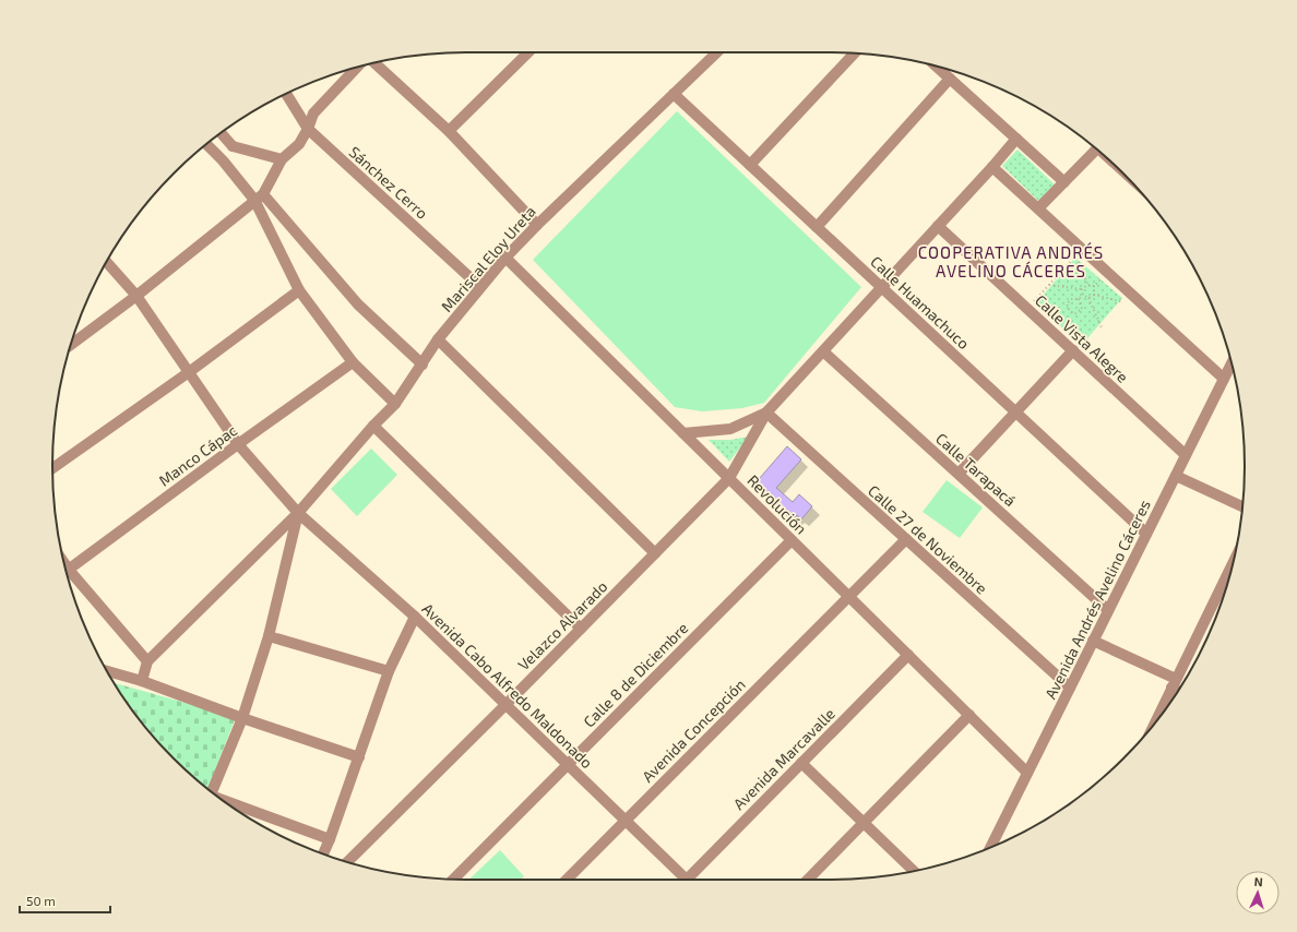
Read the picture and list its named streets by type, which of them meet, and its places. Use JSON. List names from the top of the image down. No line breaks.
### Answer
{"streets":{"street":["Sánchez Cerro","Mariscal Eloy Ureta","Calle Huamachuco","Calle Vista Alegre","Manco Cápac","Calle Tarapacá","Revolución","Calle 27 de Noviembre","Avenida Andrés Avelino Cáceres","Velazco Alvarado","Calle 8 de Diciembre","Avenida Cabo Alfredo Maldonado","Avenida Concepción","Avenida Marcavalle"]},"crossings":[["Sánchez Cerro","Mariscal Eloy Ureta"],["Mariscal Eloy Ureta","Calle Huamachuco"],["Mariscal Eloy Ureta","Revolución"],["Mariscal Eloy Ureta","Avenida Cabo Alfredo Maldonado"],["Calle Huamachuco","Avenida Andrés Avelino Cáceres"],["Calle Vista Alegre","Avenida Andrés Avelino Cáceres"],["Manco Cápac","Avenida Cabo Alfredo Maldonado"],["Calle Tarapacá","Avenida Andrés Avelino Cáceres"],["Revolución","Avenida Andrés Avelino Cáceres"],["Revolución","Velazco Alvarado"],["Revolución","Calle 8 de Diciembre"],["Revolución","Avenida Concepción"],["Revolución","Avenida Marcavalle"],["Calle 27 de Noviembre","Avenida Andrés Avelino Cáceres"],["Calle 27 de Noviembre","Velazco Alvarado"],["Calle 27 de Noviembre","Avenida Concepción"],["Velazco Alvarado","Avenida Cabo Alfredo Maldonado"],["Calle 8 de Diciembre","Avenida Cabo Alfredo Maldonado"],["Avenida Cabo Alfredo Maldonado","Avenida Concepción"]],"districts":["COOPERATIVA ANDRÉS AVELINO CÁCERES"],"scale_bar":"50 m","north":"top"}
